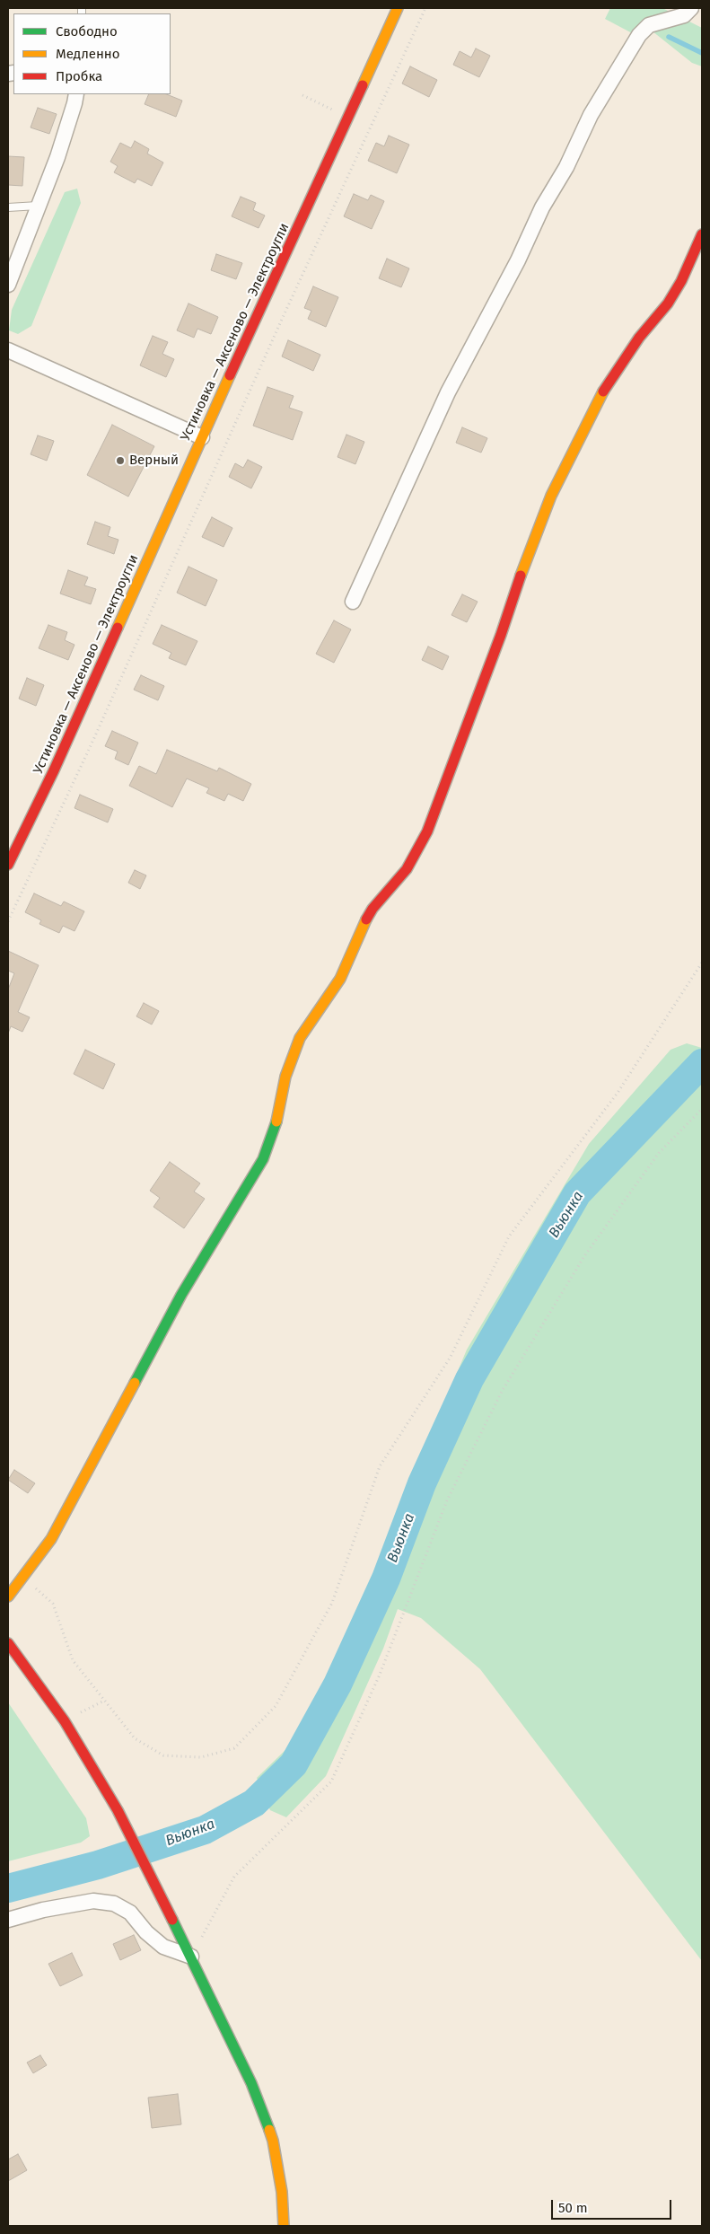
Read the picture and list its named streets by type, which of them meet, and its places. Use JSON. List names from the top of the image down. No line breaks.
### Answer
{"streets":{"street":["Устиновка — Аксеново — Электроугли"]},"water":["Вьюнка"],"places":["Верный"],"legend":["Свободно","Медленно","Пробка"],"scale_bar":"50 m"}
